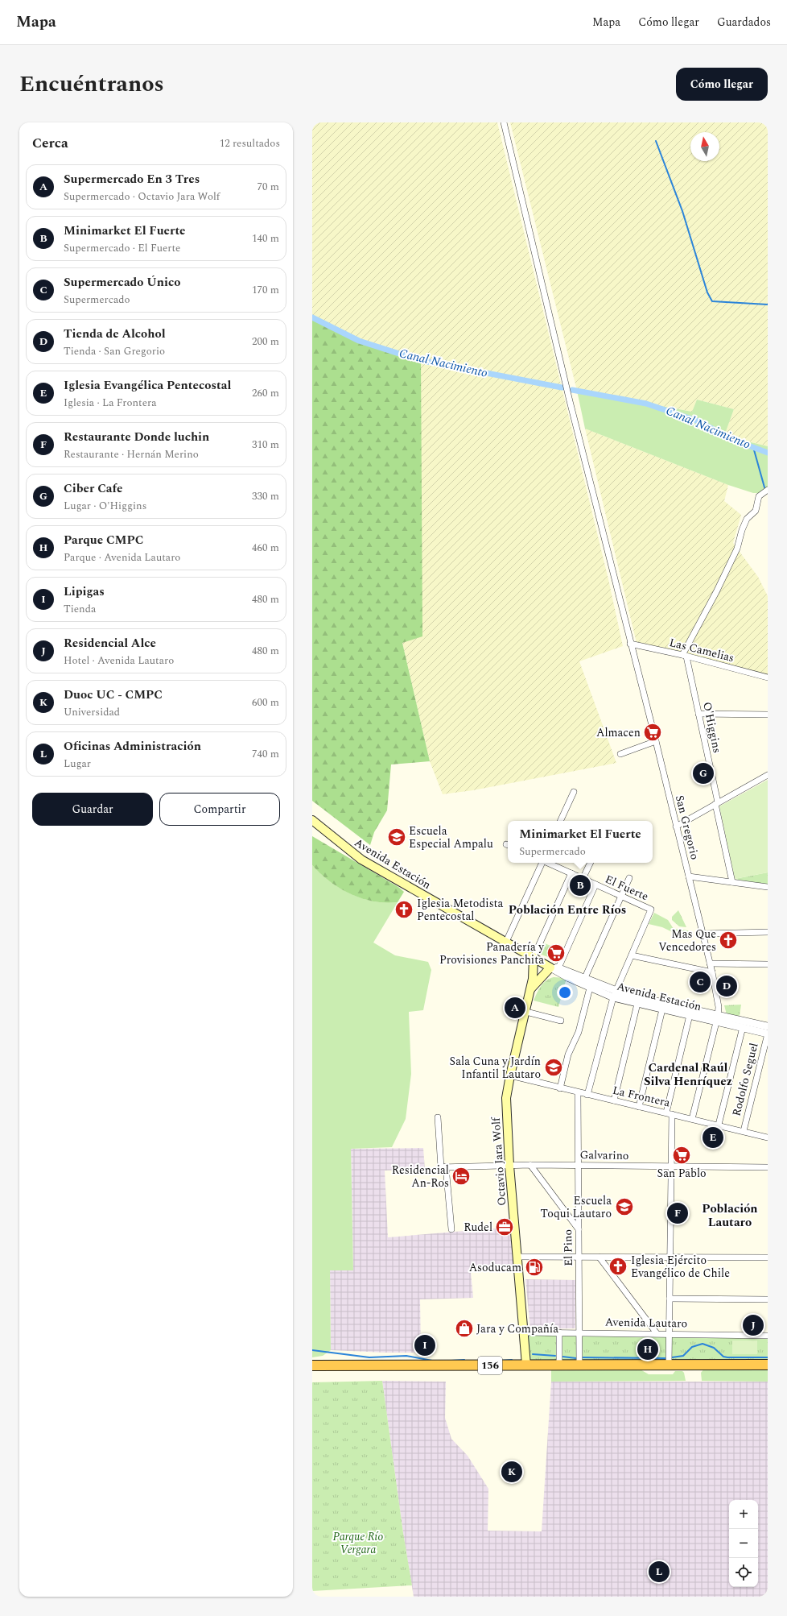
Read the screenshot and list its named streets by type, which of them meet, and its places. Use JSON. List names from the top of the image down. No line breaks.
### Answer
{"streets":{"highway":["156"],"main road":["Avenida Estación","Octavio Jara Wolf"],"street":["Las Camelias","O'Higgins","San Gregorio","El Fuerte","Rodolfo Seguel","La Frontera","Galvarino","El Pino","Avenida Lautaro"]},"crossings":[["Las Camelias","O'Higgins"],["Las Camelias","San Gregorio"],["San Gregorio","Avenida Estación"],["San Gregorio","La Frontera"],["Avenida Estación","Rodolfo Seguel"],["Avenida Estación","Octavio Jara Wolf"],["Rodolfo Seguel","La Frontera"],["La Frontera","Octavio Jara Wolf"],["La Frontera","El Pino"],["Galvarino","Octavio Jara Wolf"],["Galvarino","El Pino"],["Octavio Jara Wolf","Avenida Lautaro"],["Octavio Jara Wolf","156"],["El Pino","Avenida Lautaro"],["El Pino","156"]],"districts":["Población Entre Ríos","Cardenal Raúl Silva Henríquez","Población Lautaro"],"water":["Canal Nacimiento"],"parks":["Parque Río Vergara"],"places":{"supermarket":["Almacen","Panadería y Provisiones Panchita","San Pablo"],"school or university":["Escuela Especial Ampalu","Sala Cuna y Jardín Infantil Lautaro","Escuela Toqui Lautaro"],"church":["Iglesia Metodista Pentecostal","Mas Que Vencedores","Iglesia Ejército Evangélico de Chile"],"hotel":["Residencial An-Ros"],"office":["Rudel"],"fuel station":["Asoducam"],"shop":["Jara y Compañía"]},"north":"top","page":{"header":"Mapa","nav":["Mapa","Cómo llegar","Guardados"],"title":"Encuéntranos","buttons":["Cómo llegar",["Guardar","Compartir"]],"heading":["Cerca","12 resultados"],"list":[{"mark":"A","name":"Supermercado En 3 Tres","note":"Supermercado · Octavio Jara Wolf","value":"70 m"},{"mark":"B","name":"Minimarket El Fuerte","note":"Supermercado · El Fuerte","value":"140 m"},{"mark":"C","name":"Supermercado Único","note":"Supermercado","value":"170 m"},{"mark":"D","name":"Tienda de Alcohol","note":"Tienda · San Gregorio","value":"200 m"},{"mark":"E","name":"Iglesia Evangélica Pentecostal","note":"Iglesia · La Frontera","value":"260 m"},{"mark":"F","name":"Restaurante Donde luchin","note":"Restaurante · Hernán Merino","value":"310 m"},{"mark":"G","name":"Ciber Cafe","note":"Lugar · O'Higgins","value":"330 m"},{"mark":"H","name":"Parque CMPC","note":"Parque · Avenida Lautaro","value":"460 m"},{"mark":"I","name":"Lipigas","note":"Tienda","value":"480 m"},{"mark":"J","name":"Residencial Alce","note":"Hotel · Avenida Lautaro","value":"480 m"},{"mark":"K","name":"Duoc UC - CMPC","note":"Universidad","value":"600 m"},{"mark":"L","name":"Oficinas Administración","note":"Lugar","value":"740 m"}],"pins":["G","B","C","D","A","E","F","J","I","H","K","L"],"popup":["Minimarket El Fuerte","Supermercado"],"map_buttons":["+","−"]}}
